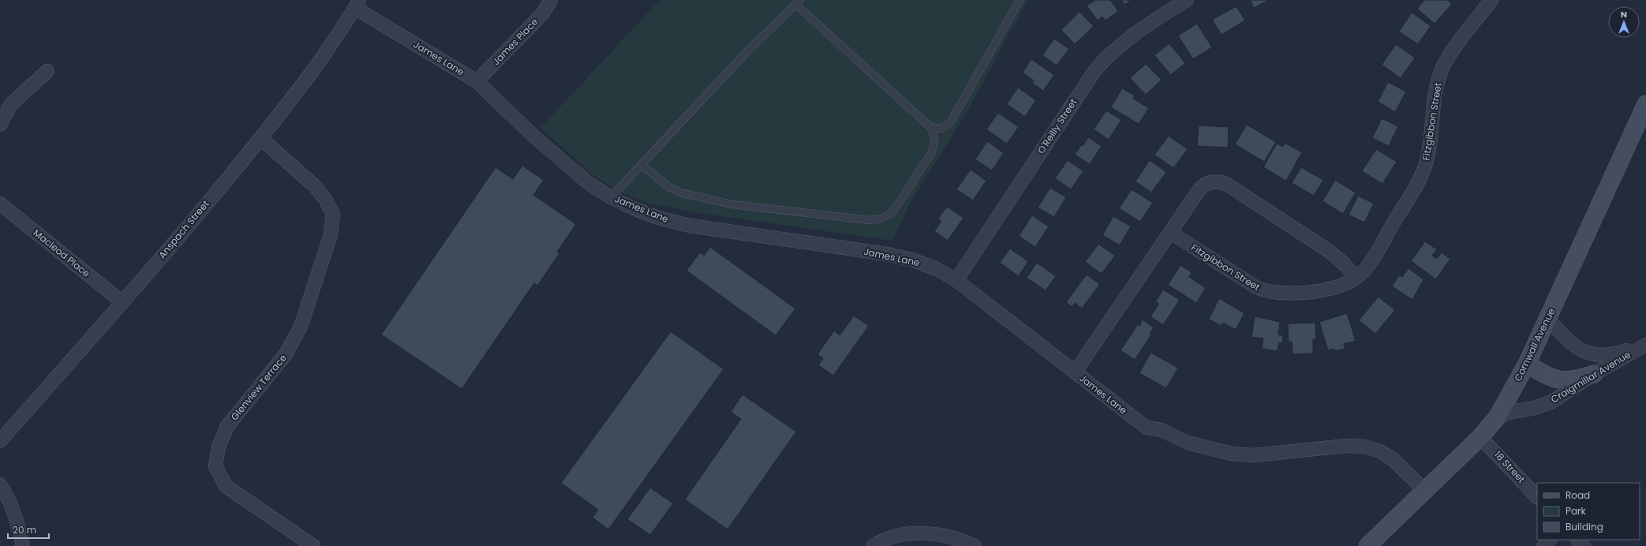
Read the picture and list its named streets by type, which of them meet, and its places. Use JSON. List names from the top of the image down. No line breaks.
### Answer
{"streets":{"main road":["Cornwall Avenue"],"street":["James Place","James Lane","Fitzgibbon Street","O'Reilly Street","Anspach Street","Macleod Place","Craigmillar Avenue","Glenview Terrace","18 Street"]},"crossings":[["James Place","James Lane"],["James Lane","O'Reilly Street"],["James Lane","Anspach Street"],["James Lane","Cornwall Avenue"],["Anspach Street","Macleod Place"],["Anspach Street","Glenview Terrace"],["Cornwall Avenue","Craigmillar Avenue"],["Cornwall Avenue","18 Street"]],"legend":["Road","Park","Building"],"scale_bar":"20 m","north":"top"}
